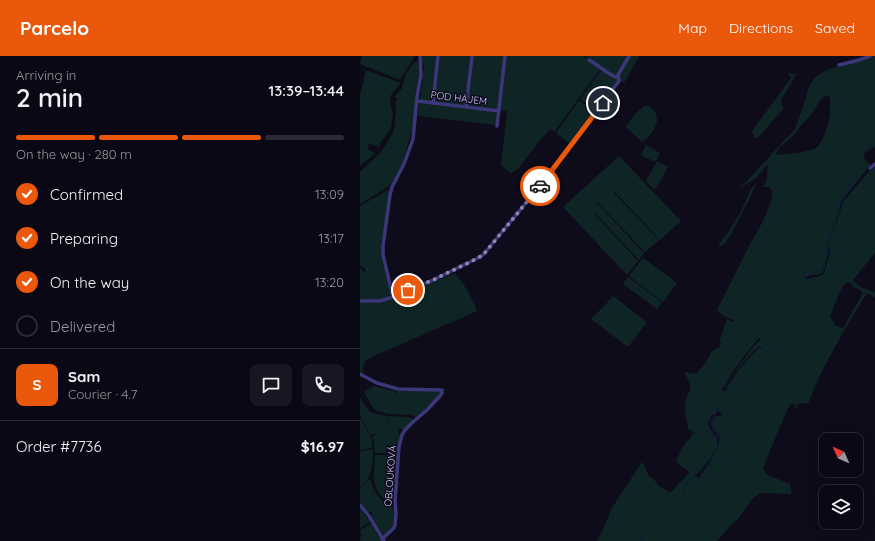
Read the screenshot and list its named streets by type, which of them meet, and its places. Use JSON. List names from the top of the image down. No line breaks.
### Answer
{"streets":{"street":["POD HÁJEM","OBLOUKOVÁ"]},"north":"top left","page":{"header":"Parcelo","nav":["Map","Directions","Saved"],"heading":["2 min","Arriving in","13:39–13:44"],"panel":["Sam","Courier · 4.7","Order #7736","$16.97"],"bar":"On the way · 280 m","list":[["Confirmed","13:09"],["Preparing","13:17"],["On the way","13:20"],"Delivered"],"round":"S"}}
